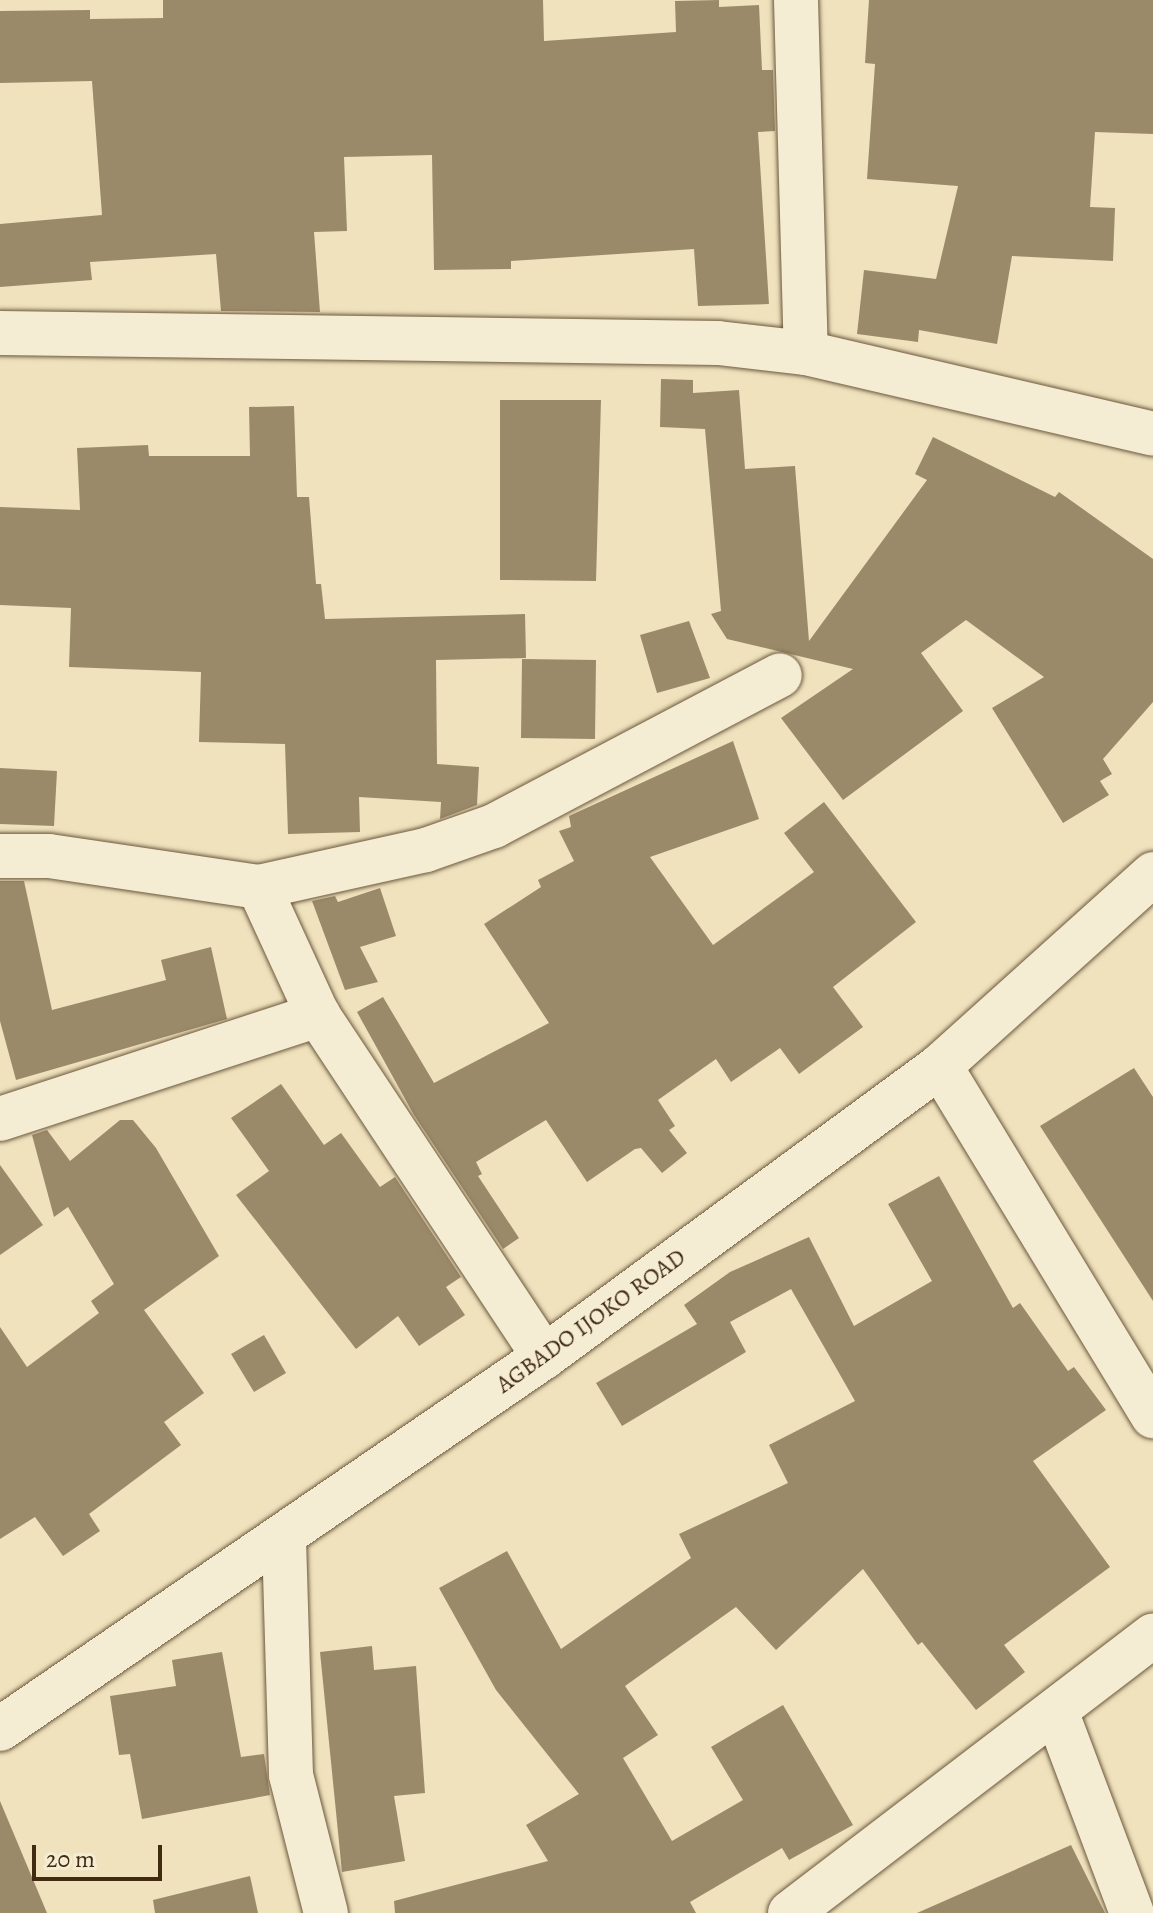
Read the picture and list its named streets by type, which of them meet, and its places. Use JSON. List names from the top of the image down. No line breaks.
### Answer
{"streets":{"street":["AGBADO IJOKO ROAD"]},"scale_bar":"20 m"}
